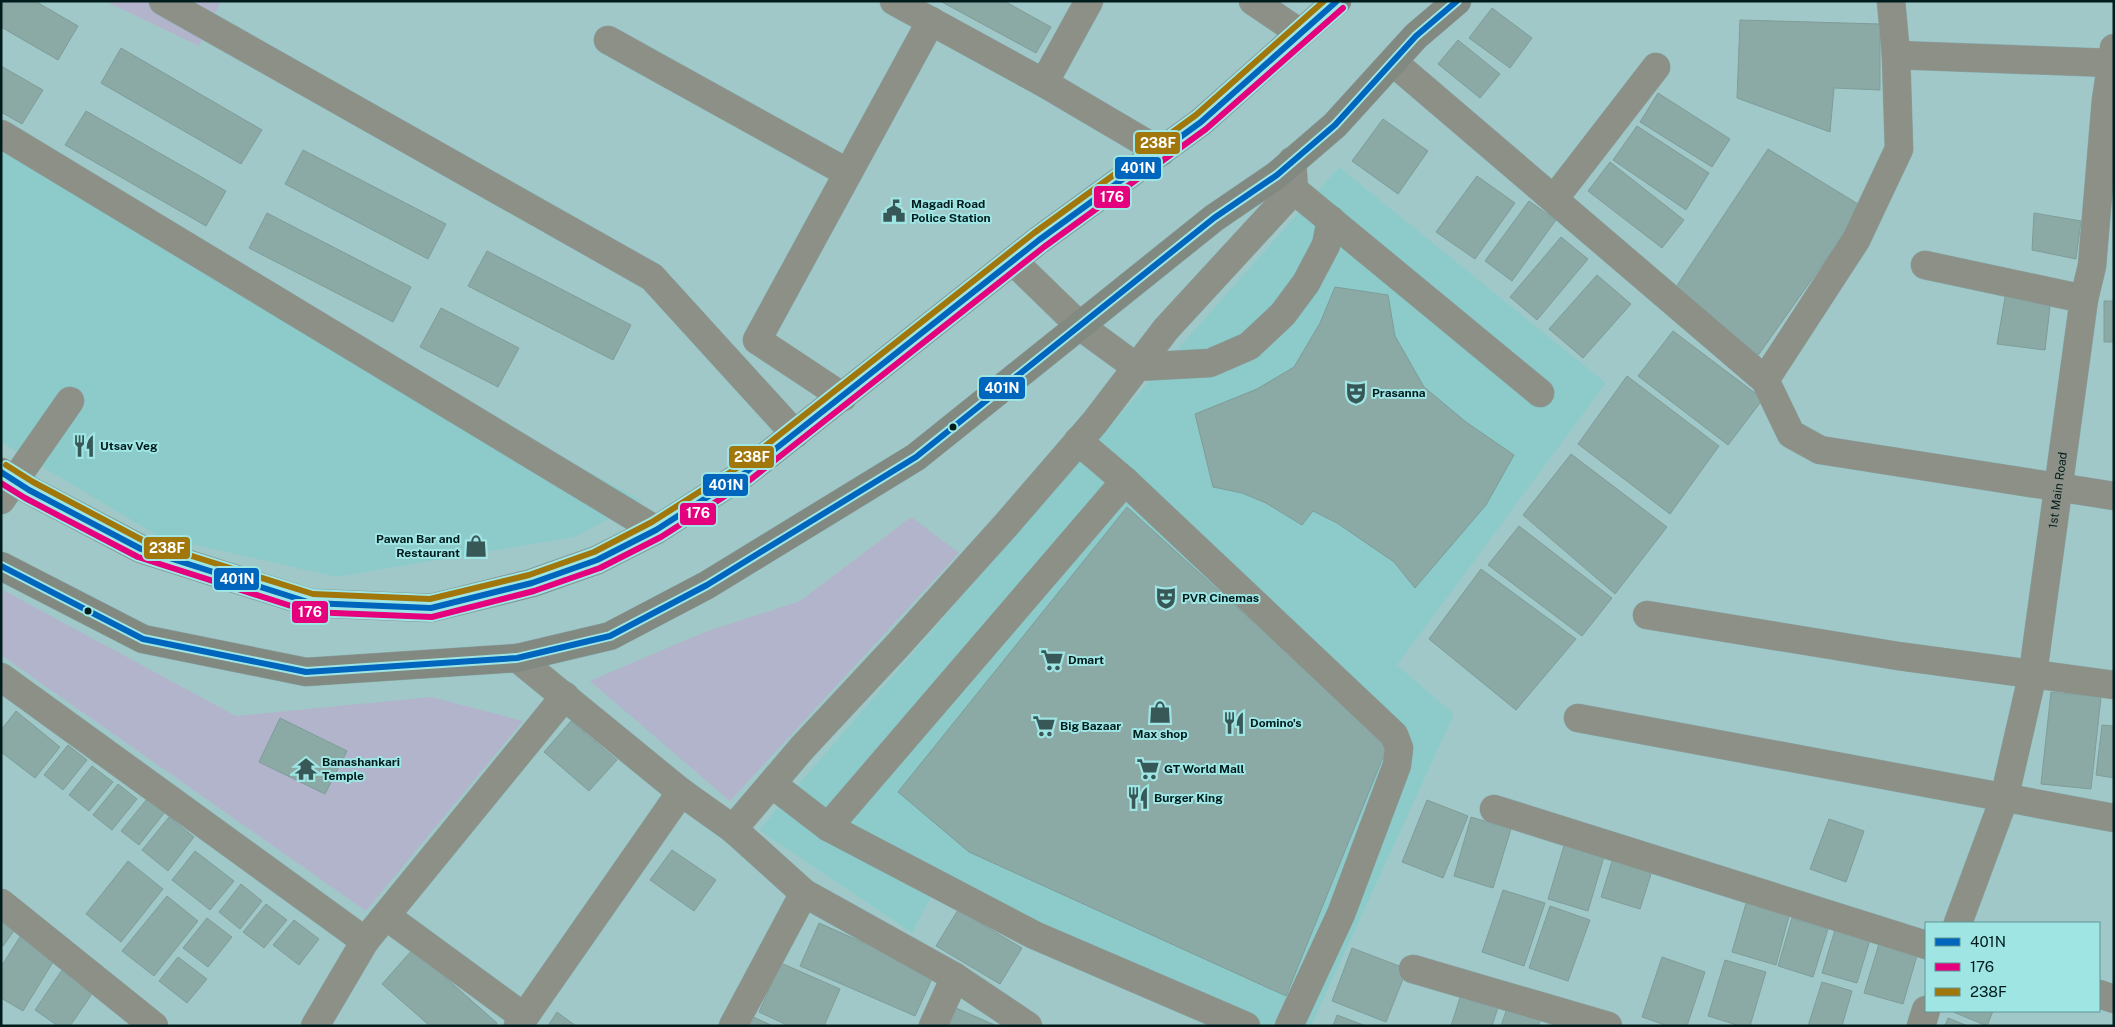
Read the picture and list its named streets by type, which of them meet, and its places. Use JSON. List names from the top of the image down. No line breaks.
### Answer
{"streets":{"street":["1st Main Road"]},"places":{"public building":["Magadi Road Police Station"],"theatre":["Prasanna","PVR Cinemas"],"restaurant":["Utsav Veg","Domino's","Burger King"],"shop":["Pawan Bar and Restaurant","Max shop"],"supermarket":["Dmart","Big Bazaar","GT World Mall"],"temple":["Banashankari Temple"]},"lines":["transit line 401N","transit line 238F","transit line 176"],"legend":["401N","176","238F"]}
